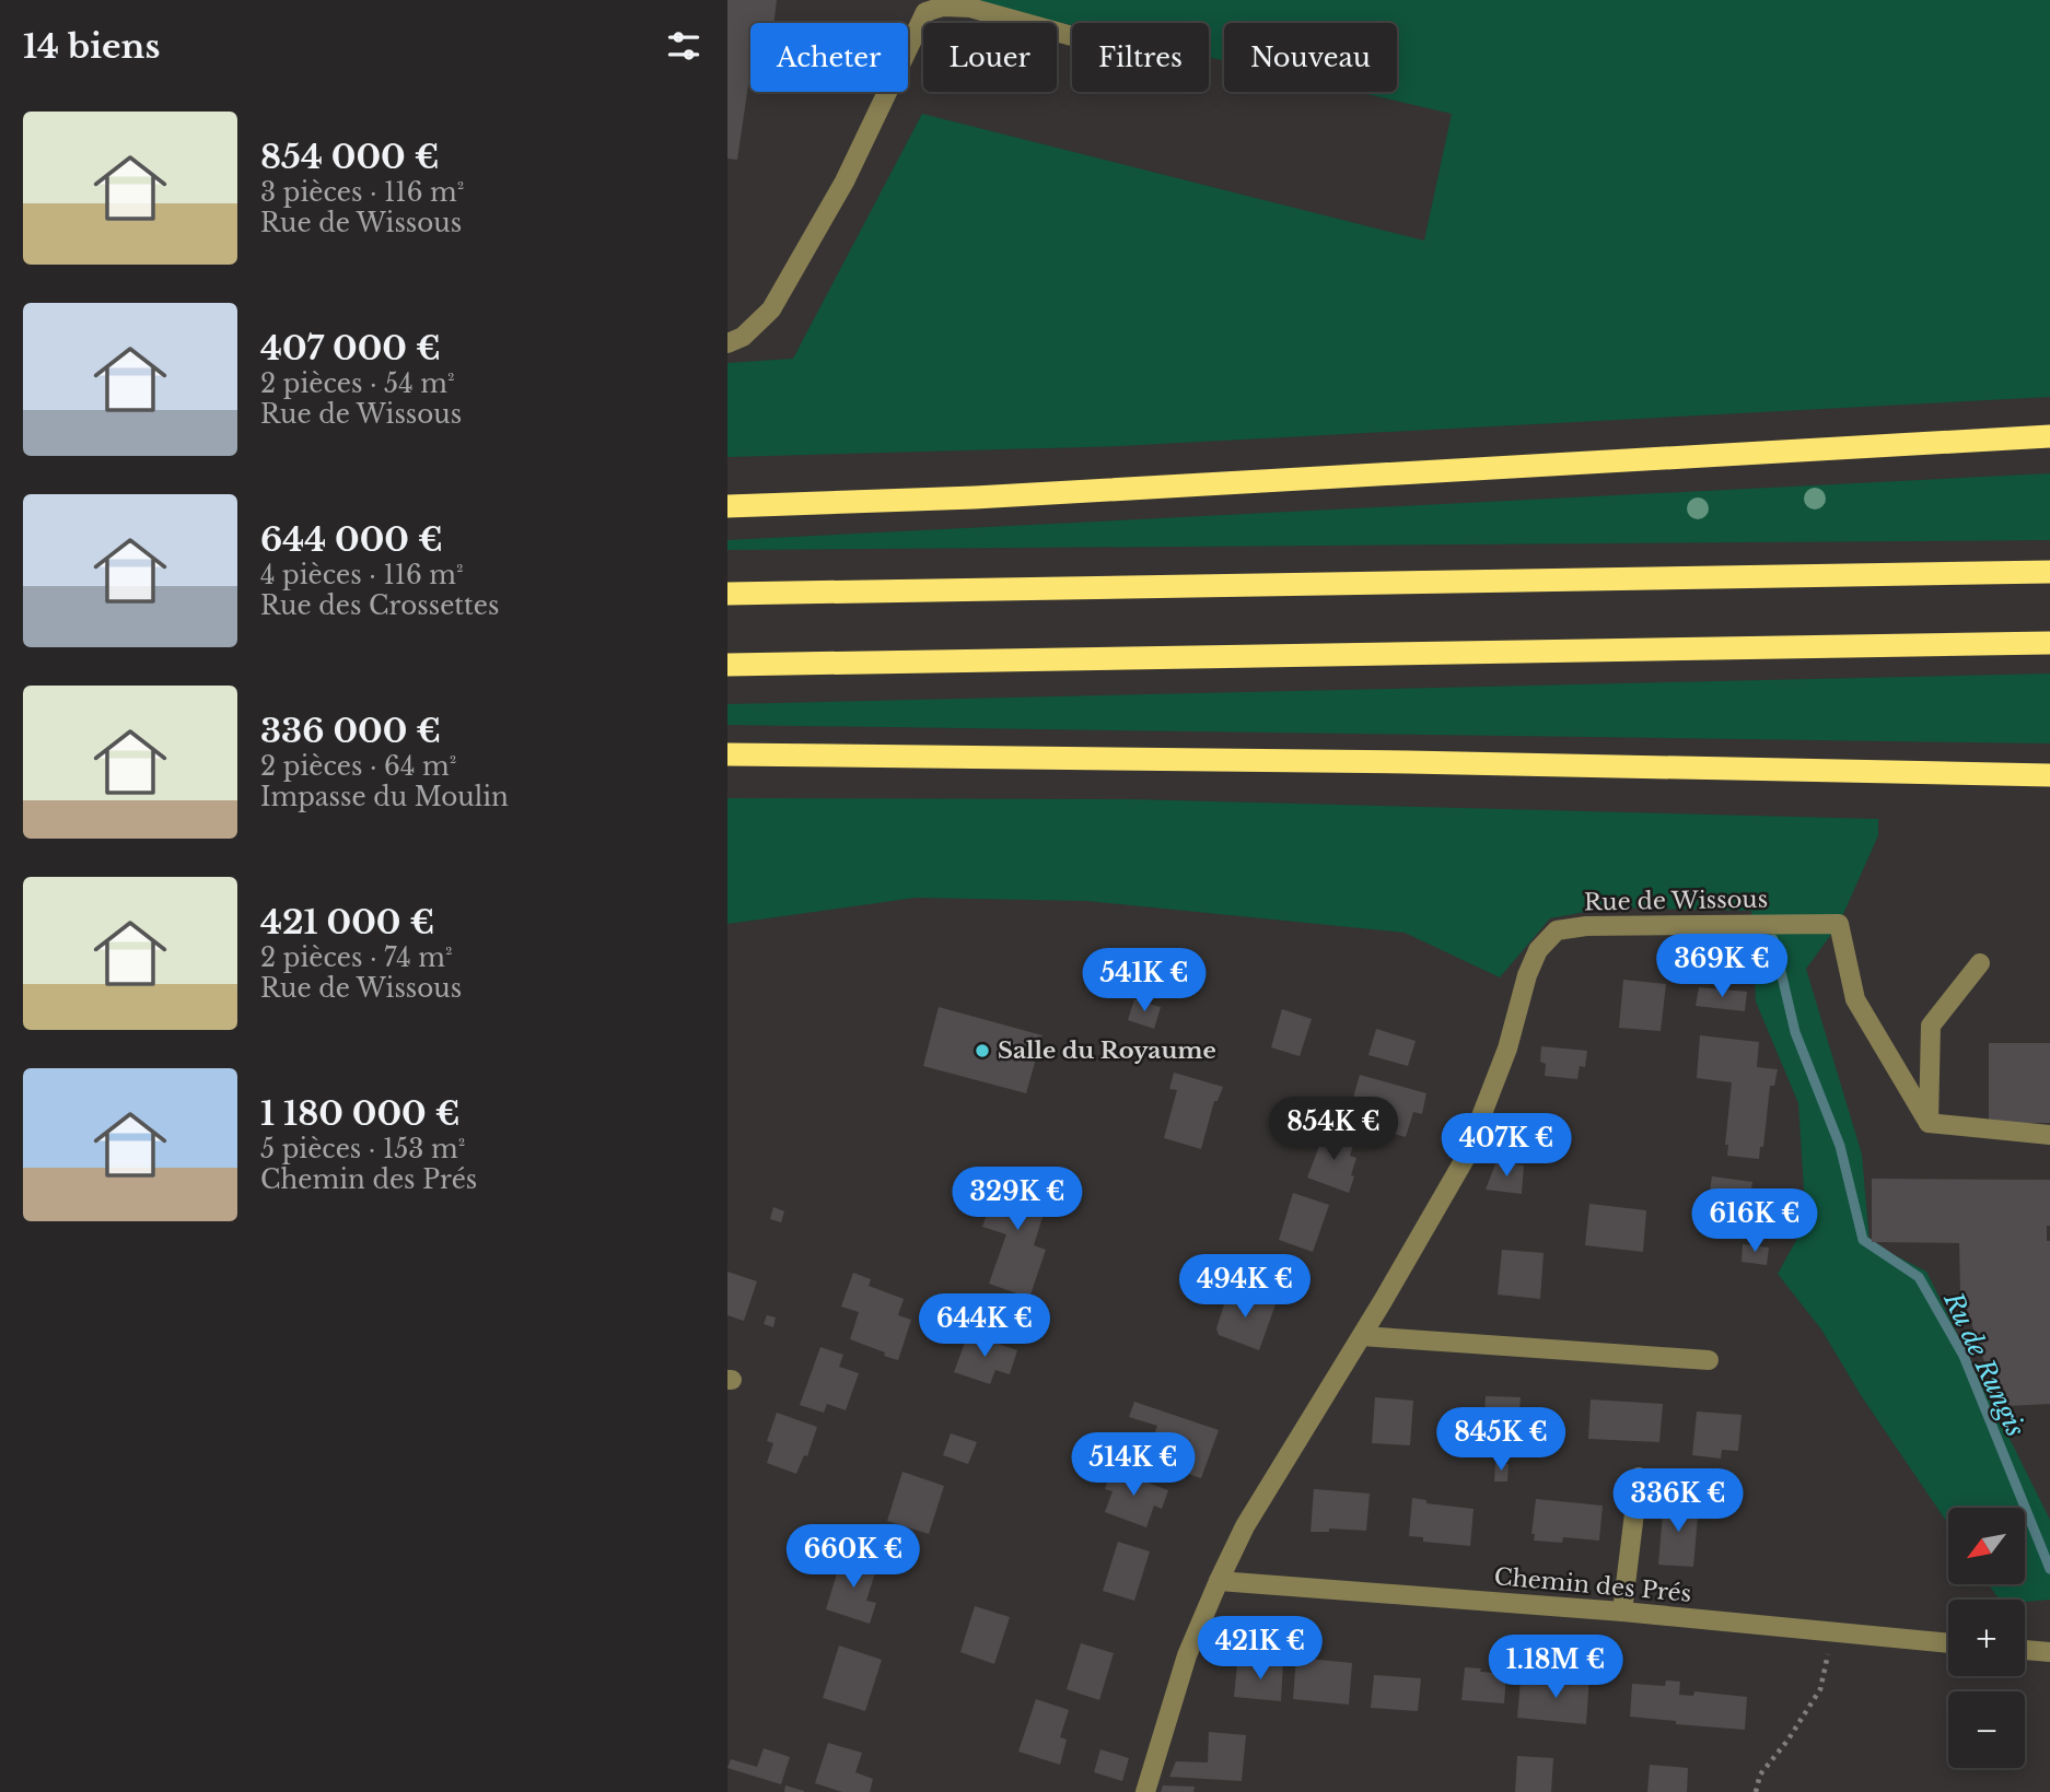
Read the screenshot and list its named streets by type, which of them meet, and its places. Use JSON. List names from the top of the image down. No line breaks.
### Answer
{"streets":{"street":["Rue de Wissous","Chemin des Prés"]},"crossings":[["Rue de Wissous","Chemin des Prés"]],"water":["Ru de Rungis"],"places":["Salle du Royaume"],"north":"bottom left","page":{"heading":"14 biens","chip":["Acheter","Louer","Filtres","Nouveau"],"list":[{"name":"854 000 €","note":"3 pièces · 116 m² · Rue de Wissous"},{"name":"407 000 €","note":"2 pièces · 54 m² · Rue de Wissous"},{"name":"644 000 €","note":"4 pièces · 116 m² · Rue des Crossettes"},{"name":"336 000 €","note":"2 pièces · 64 m² · Impasse du Moulin"},{"name":"421 000 €","note":"2 pièces · 74 m² · Rue de Wissous"},{"name":"1 180 000 €","note":"5 pièces · 153 m² · Chemin des Prés"}],"price":["369K €","541K €","854K €","407K €","329K €","616K €","494K €","644K €","845K €","514K €","336K €","660K €","421K €","1.18M €"],"map_buttons":["+","−"]}}
